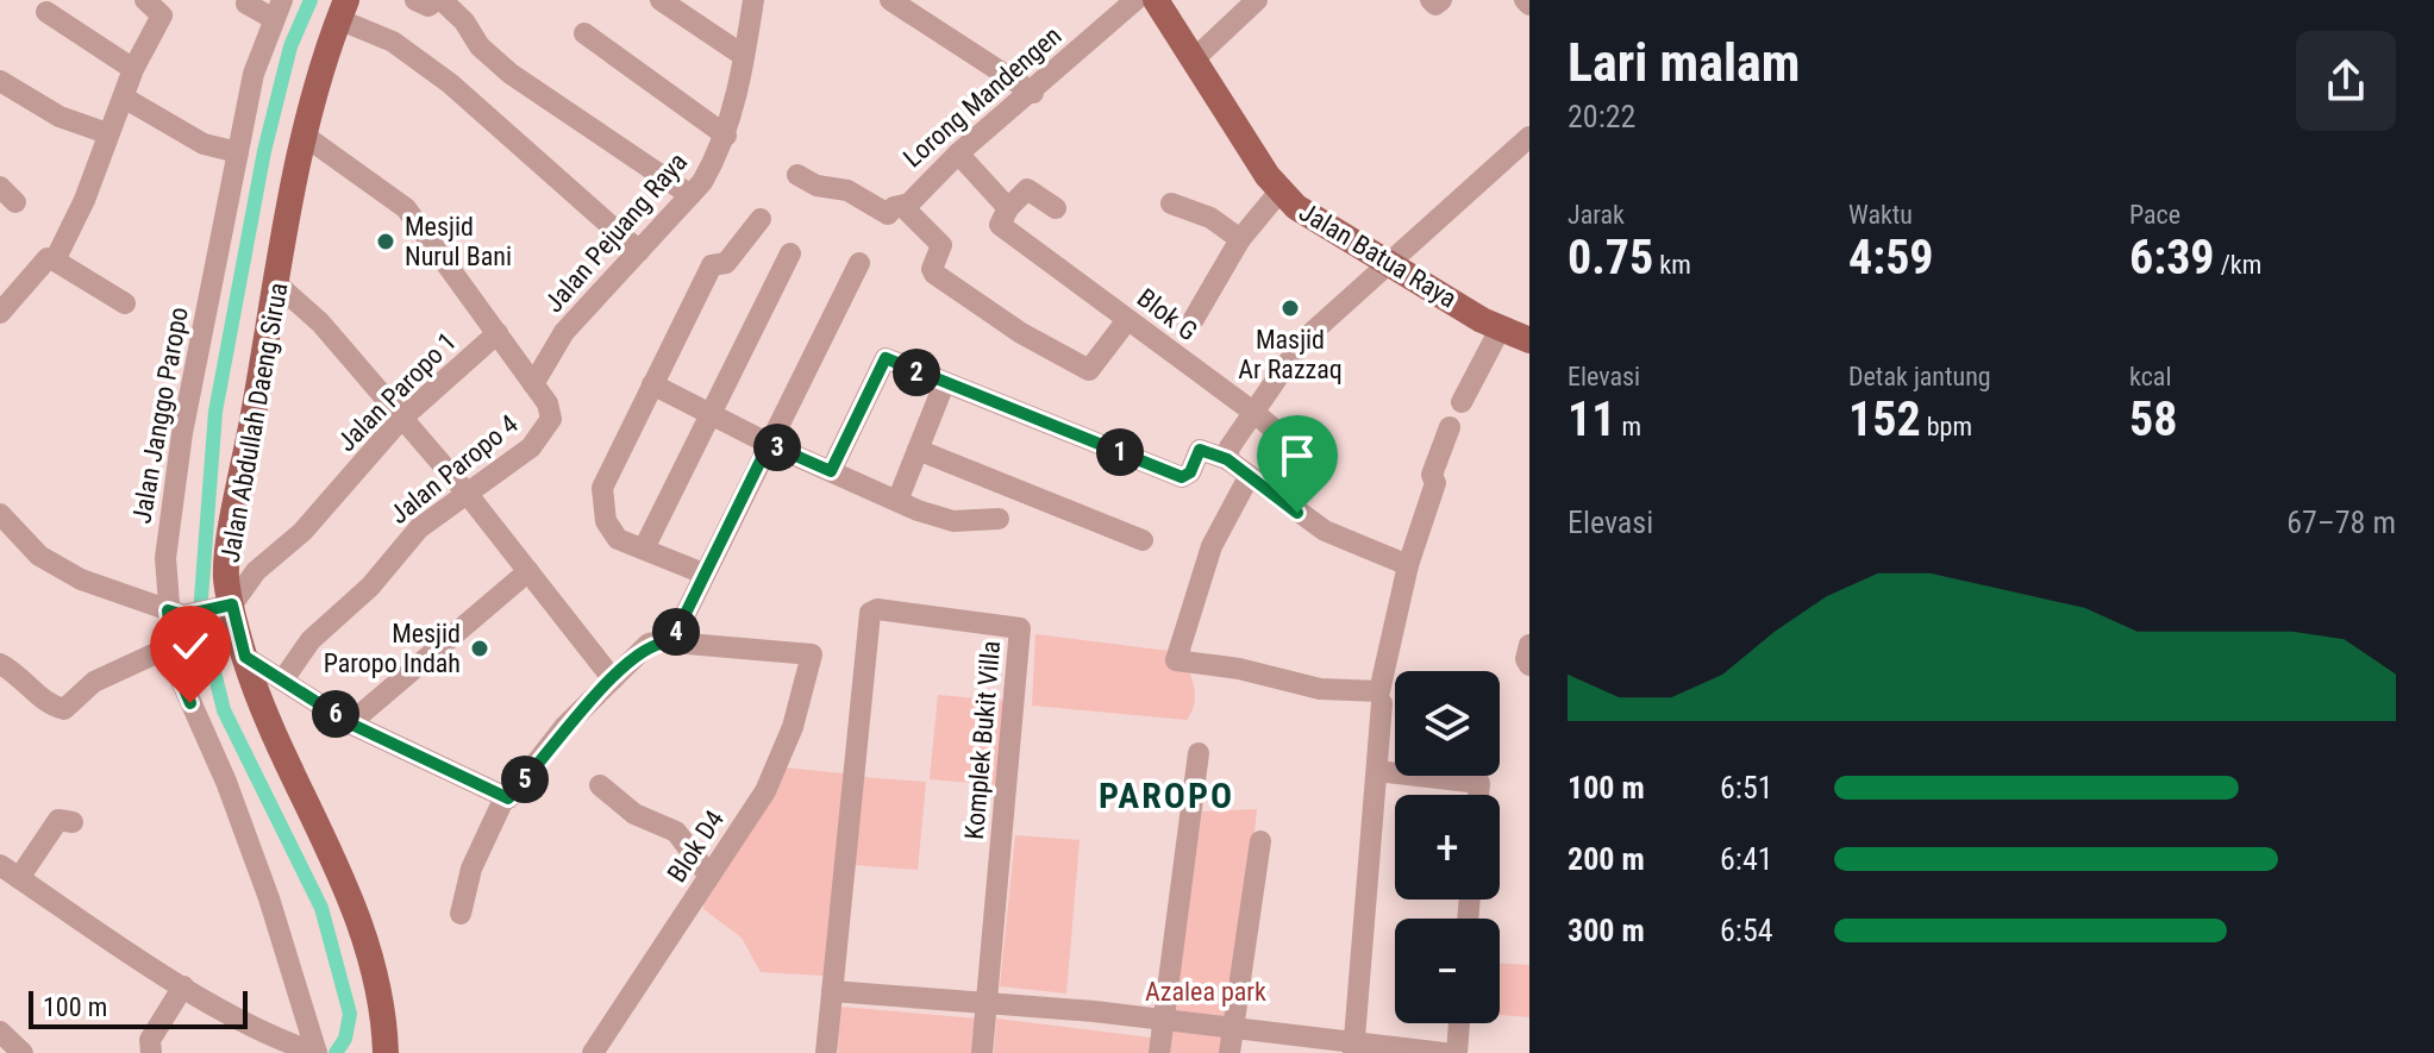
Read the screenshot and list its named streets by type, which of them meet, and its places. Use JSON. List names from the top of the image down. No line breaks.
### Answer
{"streets":{"main road":["Jalan Batua Raya","Jalan Abdullah Daeng Sirua"],"street":["Lorong Mandengen","Jalan Pejuang Raya","Blok G","Jalan Paropo 1","Jalan Janggo Paropo","Jalan Paropo 4","Komplek Bukit Villa","Blok D4"]},"crossings":[["Lorong Mandengen","Blok G"],["Jalan Pejuang Raya","Jalan Paropo 4"],["Jalan Paropo 1","Jalan Abdullah Daeng Sirua"],["Jalan Paropo 1","Jalan Paropo 4"]],"districts":["PAROPO"],"parks":["Azalea park"],"places":["Mesjid Nurul Bani","Masjid Ar Razzaq","Mesjid Paropo Indah"],"scale_bar":"100 m","page":{"heading":["Lari malam","20:22"],"stats":[["Jarak","0.75 km"],["Waktu","4:59"],["Pace","6:39 /km"],["Elevasi","11 m"],["Detak jantung","152 bpm"],["kcal","58"]],"pins":["2","3","1","4","6","5"],"chart":["Elevasi","67–78 m"],"map_buttons":["+","−"],"list":[{"name":"100 m","note":"6:51"},{"name":"200 m","note":"6:41"},{"name":"300 m","note":"6:54"}],"scale":"100 m"}}
